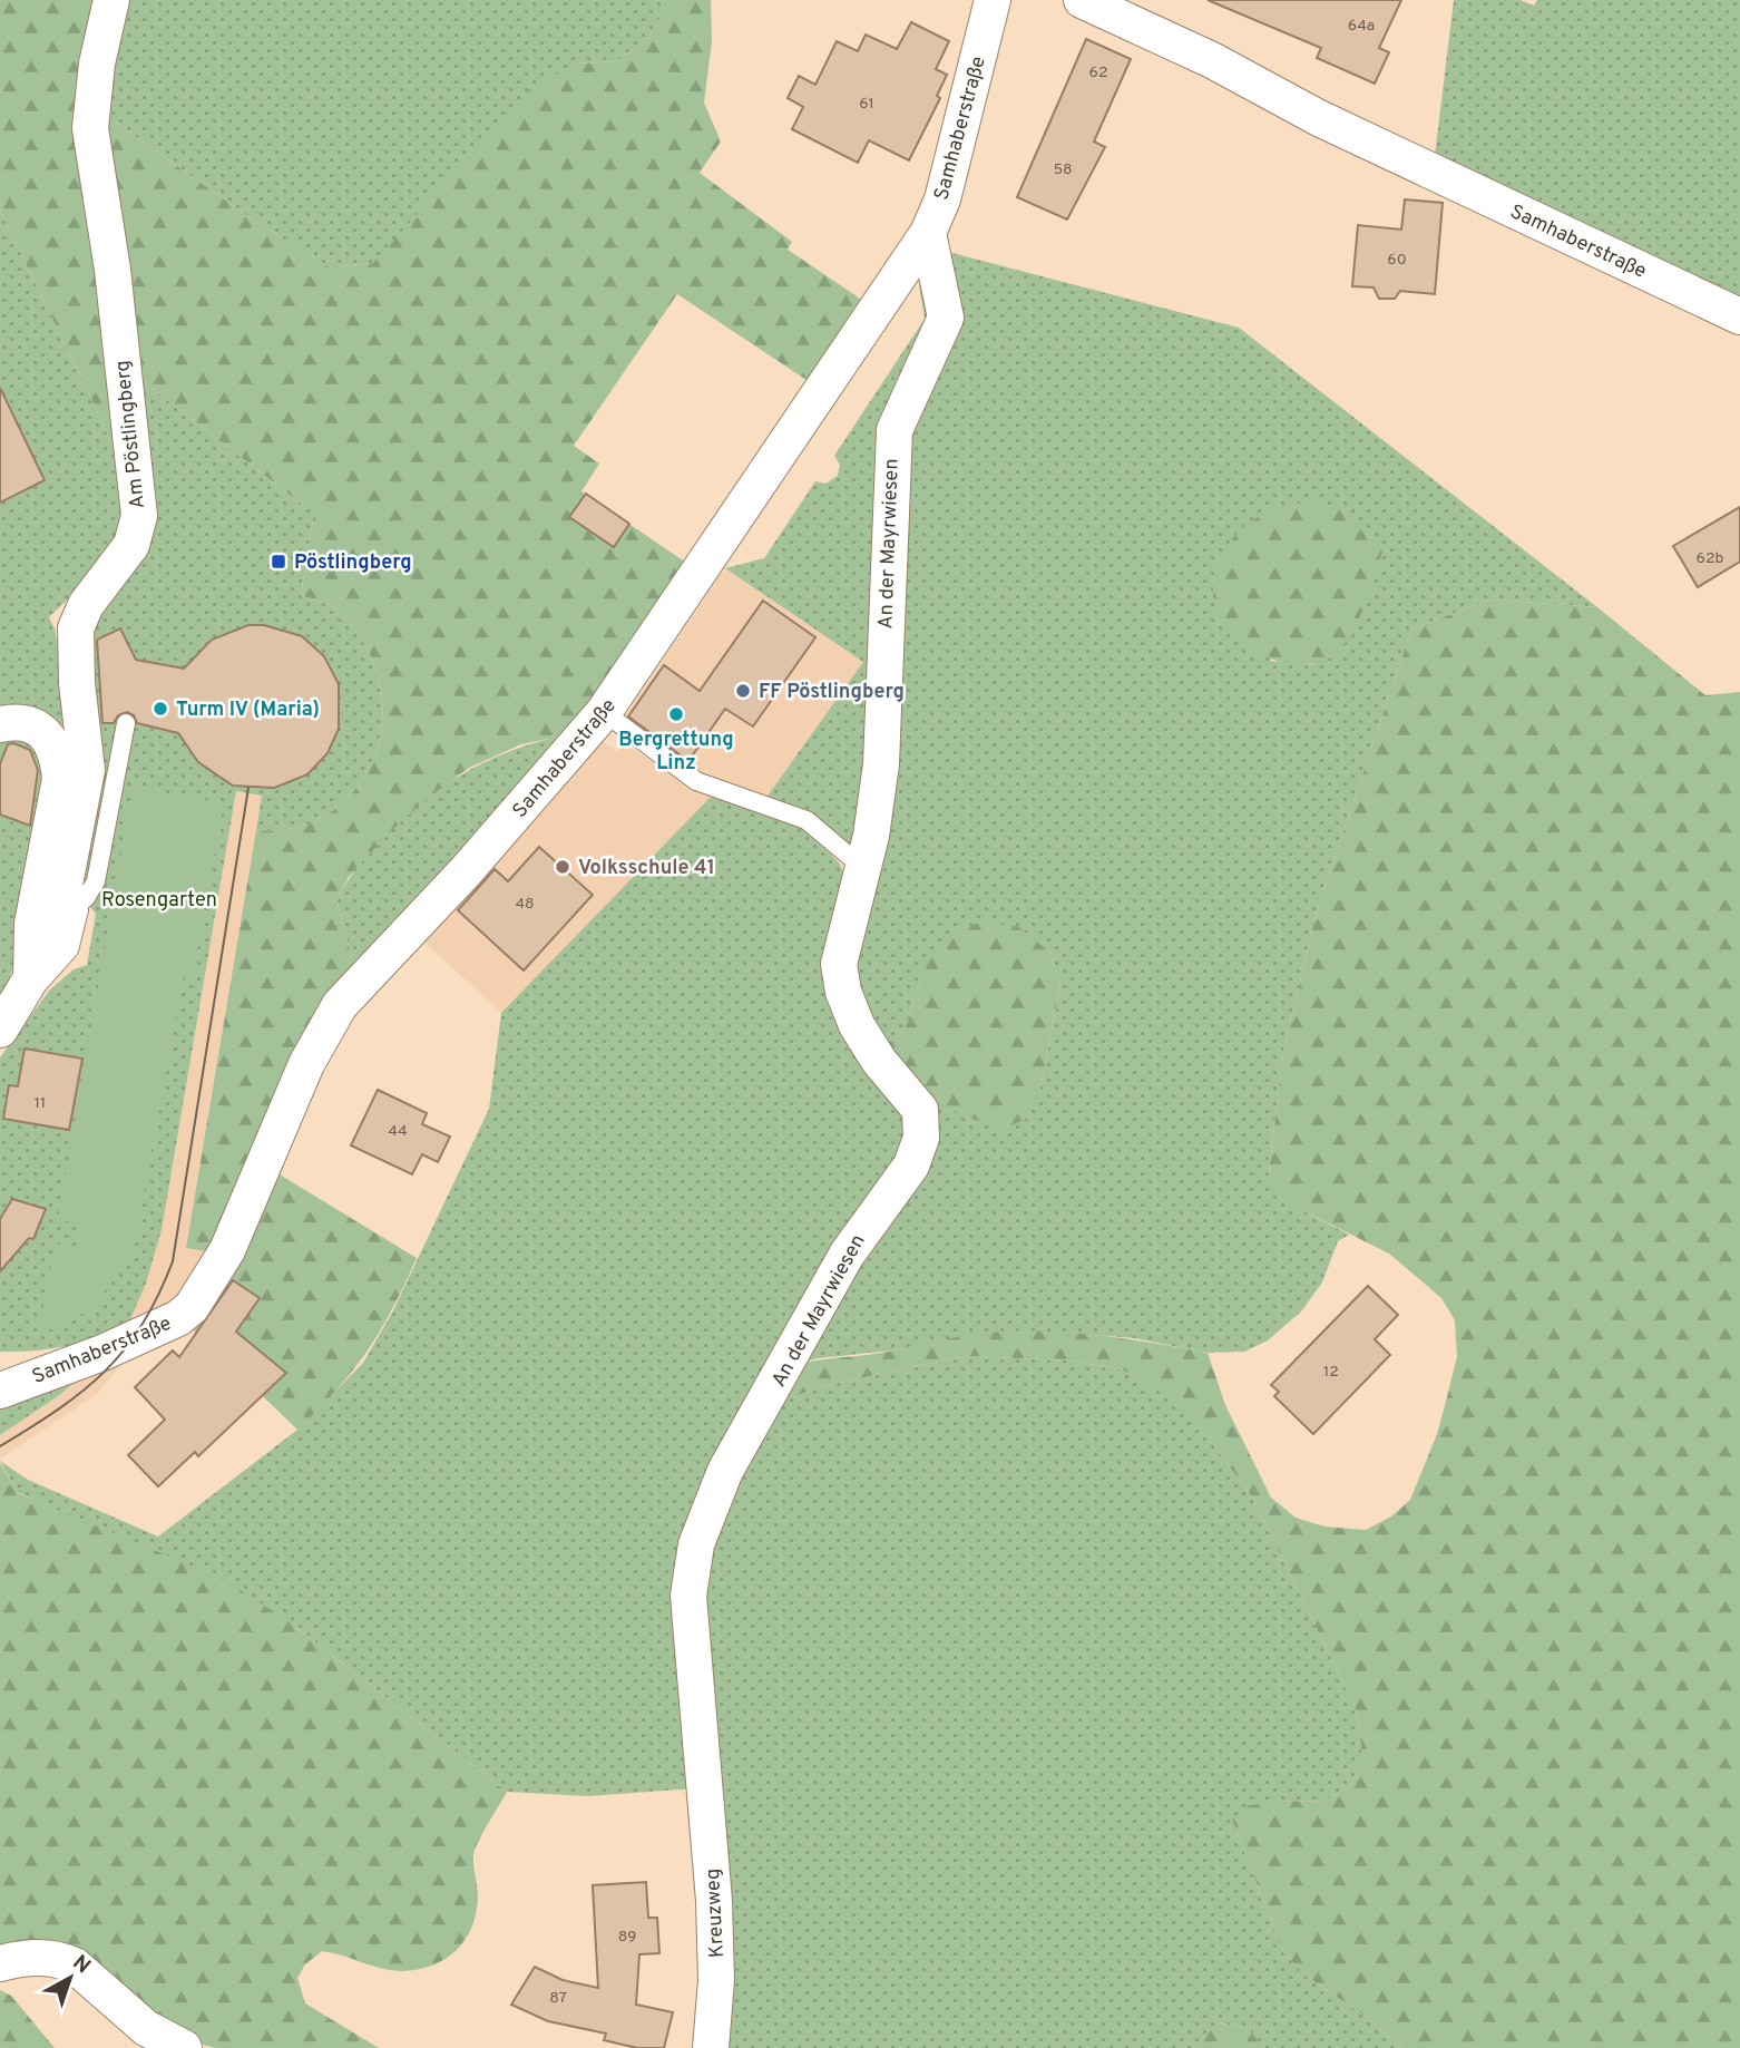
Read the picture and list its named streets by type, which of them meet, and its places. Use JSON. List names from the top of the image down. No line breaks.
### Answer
{"streets":{"street":["Samhaberstraße","Am Pöstlingberg","An der Mayrwiesen","Kreuzweg"]},"crossings":[["Samhaberstraße","An der Mayrwiesen"],["An der Mayrwiesen","Kreuzweg"]],"parks":["Rosengarten"],"places":{"transit":["Pöstlingberg"],"other":["FF Pöstlingberg","Turm IV (Maria)","Bergrettung Linz","Volksschule 41"]},"house_numbers":["64a","62","61","58","60","62b","48","11","44","12","89","87"],"north":"top right"}
